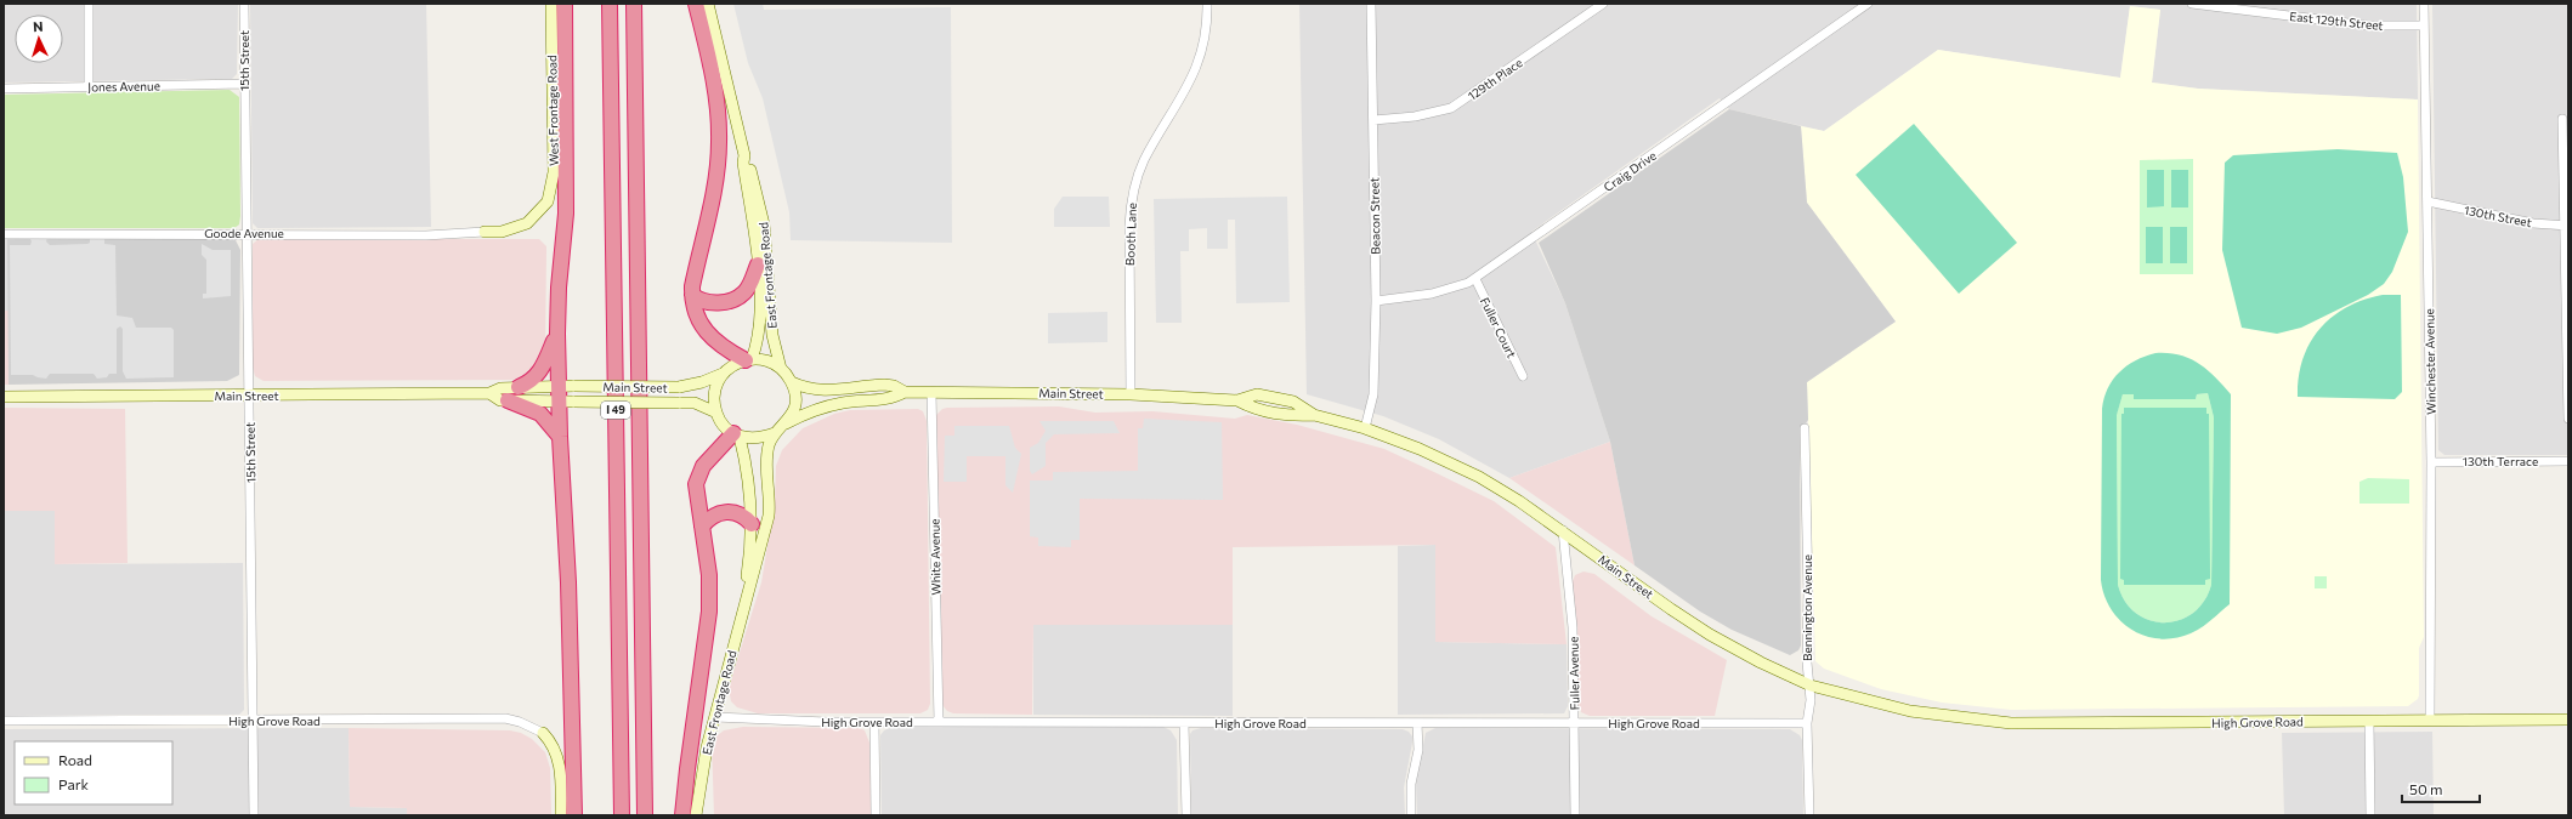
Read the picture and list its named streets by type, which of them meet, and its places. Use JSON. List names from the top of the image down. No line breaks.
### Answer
{"streets":{"highway":["I 49"],"main road":["West Frontage Road","East Frontage Road","Main Street","High Grove Road"],"street":["East 129th Street","15th Street","129th Place","Jones Avenue","Craig Drive","Beacon Street","130th Street","Goode Avenue","Booth Lane","Fuller Court","Winchester Avenue","130th Terrace","White Avenue","Bennington Avenue","Fuller Avenue"]},"crossings":[["East 129th Street","Winchester Avenue"],["15th Street","Jones Avenue"],["15th Street","Goode Avenue"],["15th Street","Main Street"],["15th Street","High Grove Road"],["129th Place","Beacon Street"],["West Frontage Road","Goode Avenue"],["Craig Drive","Beacon Street"],["Craig Drive","Fuller Court"],["Beacon Street","Main Street"],["130th Street","Winchester Avenue"],["Booth Lane","Main Street"],["East Frontage Road","Main Street"],["East Frontage Road","High Grove Road"],["Winchester Avenue","130th Terrace"],["Winchester Avenue","High Grove Road"],["Main Street","White Avenue"],["Main Street","Bennington Avenue"],["Main Street","Fuller Avenue"],["Main Street","High Grove Road"],["White Avenue","High Grove Road"],["Bennington Avenue","High Grove Road"],["Fuller Avenue","High Grove Road"]],"legend":["Road","Park"],"scale_bar":"50 m","north":"top"}
